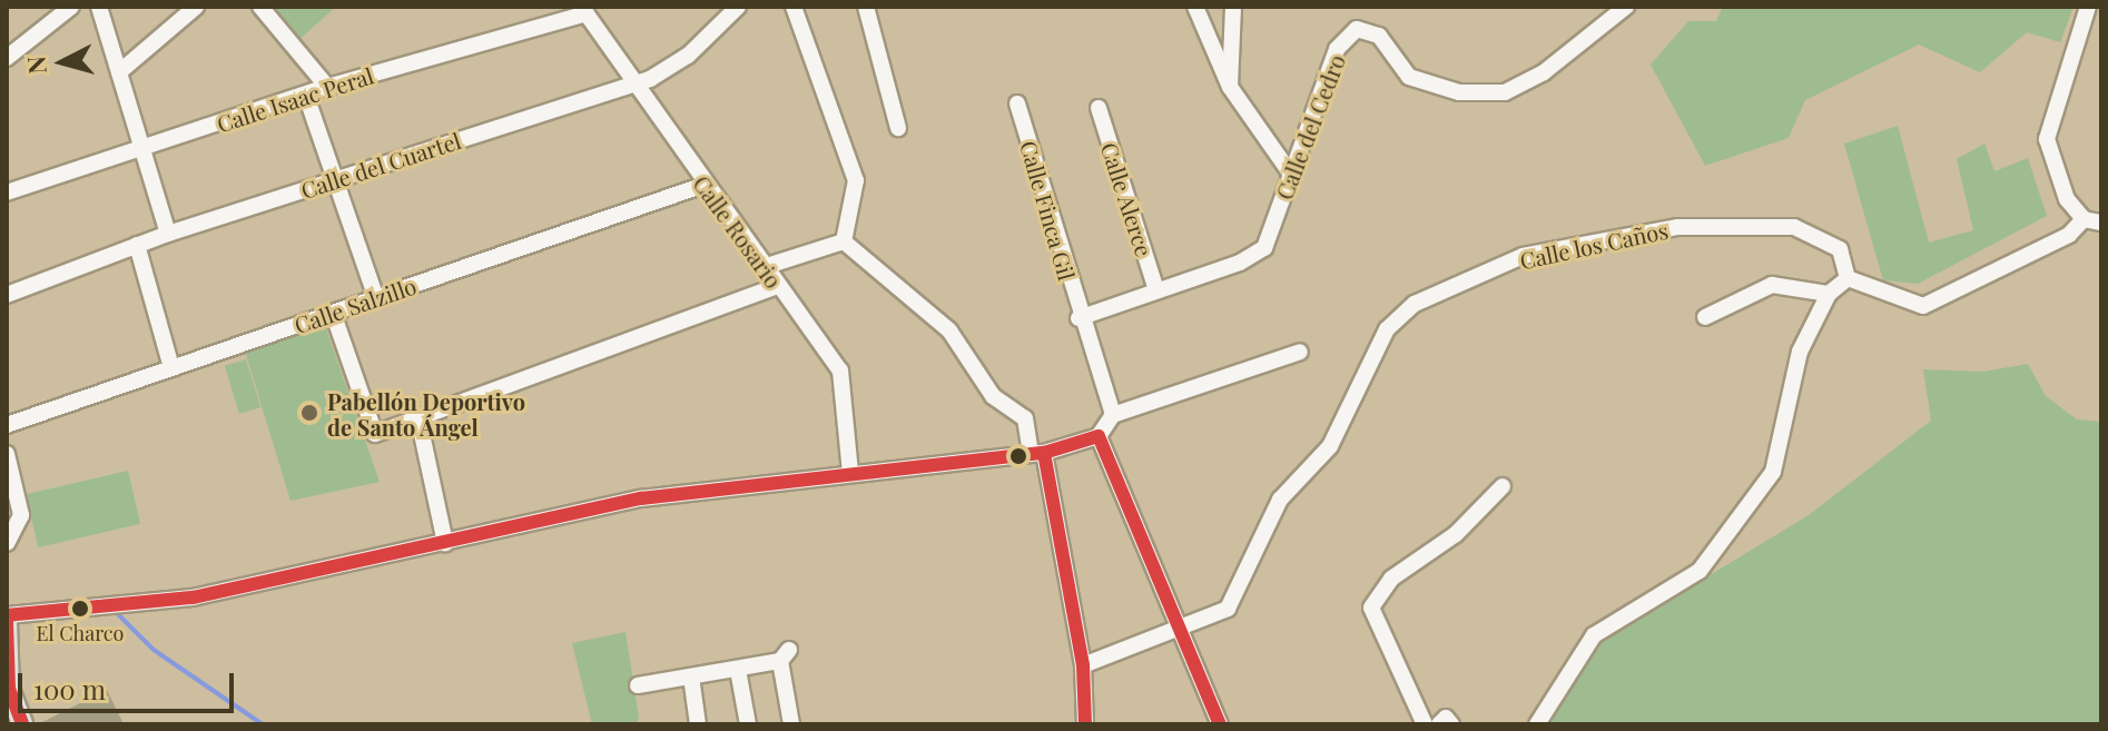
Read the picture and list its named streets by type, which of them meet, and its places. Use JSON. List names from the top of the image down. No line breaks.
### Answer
{"streets":{"street":["Calle Isaac Peral","Calle del Cedro","Calle del Cuartel","Calle Alerce","Calle Finca Gil","Calle Rosario","Calle los Caños","Calle Salzillo"]},"crossings":[["Calle Isaac Peral","Calle Rosario"],["Calle del Cedro","Calle Alerce"],["Calle del Cedro","Calle Finca Gil"],["Calle del Cuartel","Calle Rosario"],["Calle Rosario","Calle Salzillo"]],"places":["Pabellón Deportivo de Santo Ángel","El Charco"],"scale_bar":"100 m","north":"left"}
